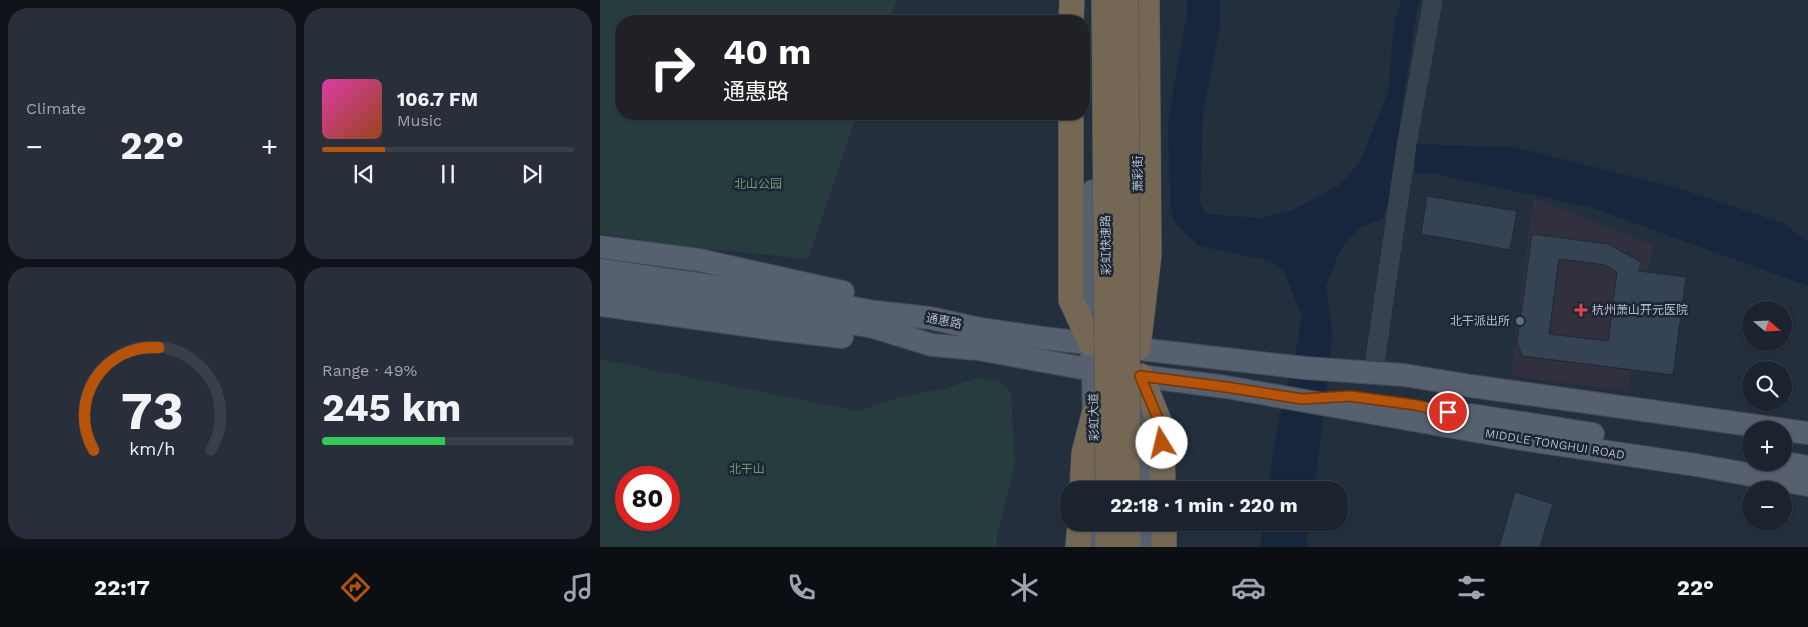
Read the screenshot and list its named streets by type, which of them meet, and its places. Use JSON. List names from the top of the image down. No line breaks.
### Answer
{"streets":{"highway":["彩虹快速路"],"main road":["萧彩街","通惠路","彩虹大道","MIDDLE TONGHUI ROAD"]},"crossings":[["萧彩街","通惠路"],["通惠路","彩虹大道"],["通惠路","MIDDLE TONGHUI ROAD"]],"parks":["北山公园","北干山"],"places":{"health":["杭州萧山开元医院"],"other":["北干派出所"]},"north":"right","page":{"tile":["Climate",["Range · 49%","245 km"]],"turn":["40 m","通惠路"],"song":["106.7 FM","Music"],"heat":["−","22°","+"],"map_buttons":["+","−"],"limit":"80","trip":"22:18 · 1 min · 220 m","tabs":["22:17","22°"],"gauge":["73","km/h"]}}
